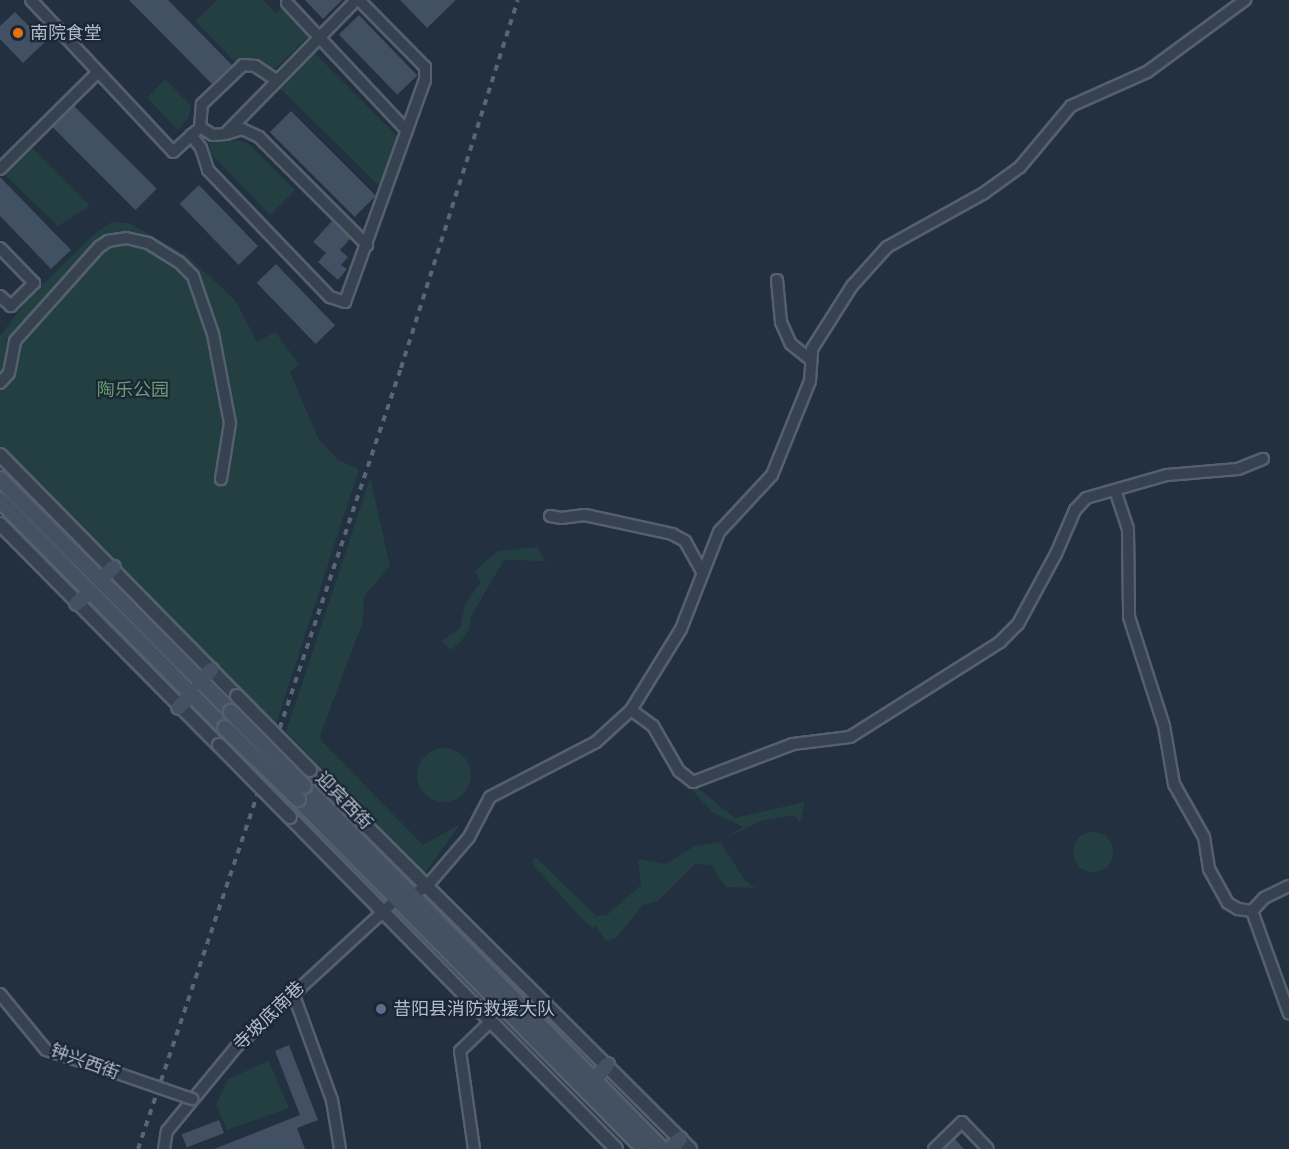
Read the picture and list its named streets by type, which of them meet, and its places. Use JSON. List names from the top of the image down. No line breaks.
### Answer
{"streets":{"main road":["迎宾西街"],"street":["寺坡底南巷","钟兴西街"]},"crossings":[["迎宾西街","寺坡底南巷"],["寺坡底南巷","钟兴西街"]],"parks":["陶乐公园"],"places":["南院食堂","昔阳县消防救援大队"]}
